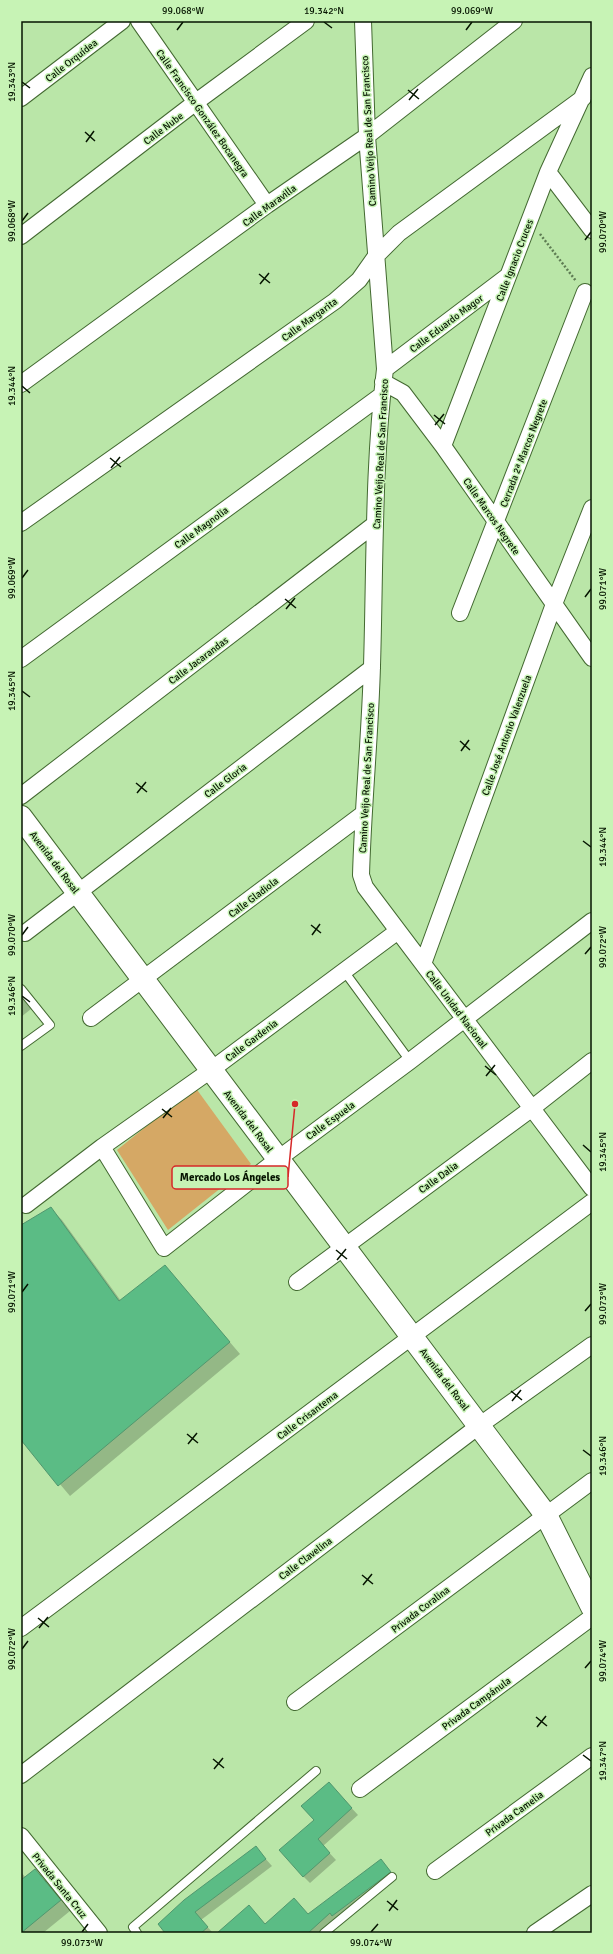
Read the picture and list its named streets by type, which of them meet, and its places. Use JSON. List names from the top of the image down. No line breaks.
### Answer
{"streets":{"street":["Calle Orquídea","Calle Francisco González Bocanegra","Calle Nube","Camino Veijo Real de San Francisco","Calle Maravilla","Calle Ignacio Cruces","Calle Margarita","Calle Eduardo Magor","Cerrada 2ª Marcos Negrete","Calle Marcos Negrete","Calle Magnolia","Calle Jacarandas","Calle José Antonio Valenzuela","Calle Gloria","Avenida del Rosal","Calle Gladiola","Calle Unidad Nacional","Calle Gardenia","Calle Espuela","Calle Dalia","Calle Crisantema","Calle Clavelina","Privada Coralina","Privada Campánula","Privada Camelia","Privada Santa Cruz"]},"crossings":[["Calle Francisco González Bocanegra","Calle Nube"],["Calle Francisco González Bocanegra","Calle Maravilla"],["Camino Veijo Real de San Francisco","Calle Maravilla"],["Camino Veijo Real de San Francisco","Calle Margarita"],["Camino Veijo Real de San Francisco","Calle Eduardo Magor"],["Camino Veijo Real de San Francisco","Calle Marcos Negrete"],["Camino Veijo Real de San Francisco","Calle Magnolia"],["Camino Veijo Real de San Francisco","Calle Jacarandas"],["Camino Veijo Real de San Francisco","Calle Gloria"],["Camino Veijo Real de San Francisco","Calle Gladiola"],["Camino Veijo Real de San Francisco","Calle Unidad Nacional"],["Calle Ignacio Cruces","Calle Margarita"],["Calle Ignacio Cruces","Calle Eduardo Magor"],["Calle Ignacio Cruces","Calle Marcos Negrete"],["Calle Eduardo Magor","Calle Marcos Negrete"],["Calle Eduardo Magor","Calle Magnolia"],["Cerrada 2ª Marcos Negrete","Calle Marcos Negrete"],["Calle Marcos Negrete","Calle Magnolia"],["Calle Marcos Negrete","Calle José Antonio Valenzuela"],["Calle José Antonio Valenzuela","Calle Unidad Nacional"],["Calle Gloria","Avenida del Rosal"],["Avenida del Rosal","Calle Gladiola"],["Avenida del Rosal","Calle Gardenia"],["Avenida del Rosal","Calle Espuela"],["Avenida del Rosal","Calle Dalia"],["Avenida del Rosal","Calle Crisantema"],["Avenida del Rosal","Calle Clavelina"],["Avenida del Rosal","Privada Coralina"],["Calle Unidad Nacional","Calle Gardenia"],["Calle Unidad Nacional","Calle Espuela"],["Calle Unidad Nacional","Calle Dalia"],["Calle Gardenia","Calle Espuela"]],"places":["Mercado Los Ángeles"],"coordinates":["99.068°W","19.342°N","99.069°W","19.343°N","99.070°W","19.344°N","99.071°W","19.345°N","99.072°W","19.346°N","99.073°W","99.074°W","19.347°N"]}
